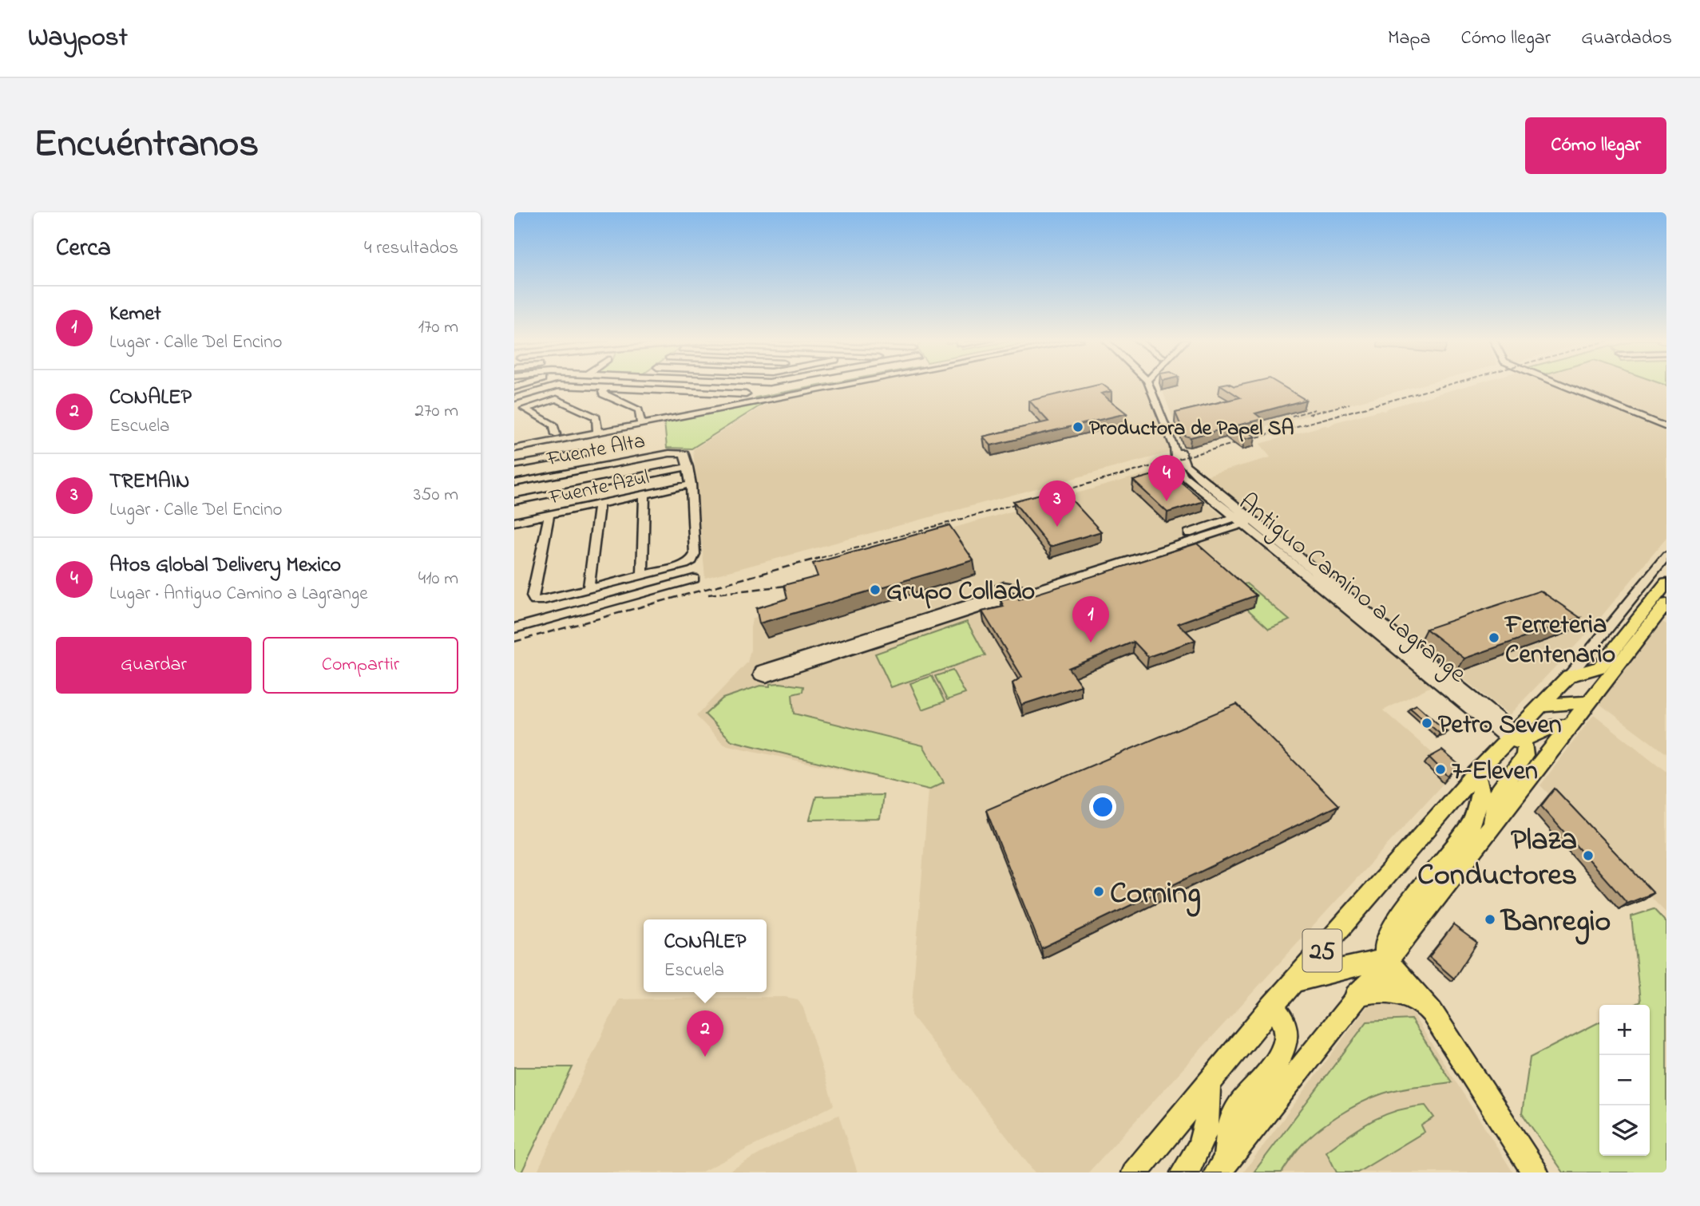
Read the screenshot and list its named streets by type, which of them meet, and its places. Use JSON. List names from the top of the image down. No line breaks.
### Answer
{"streets":{"main road":["25"],"street":["Fuente Alta","Fuente Azul","Antiguo Camino a Lagrange"]},"crossings":[["Antiguo Camino a Lagrange","25"]],"places":["Productora de Papel SA","Grupo Collado","Ferreteria Centenario","Petro Seven","7-Eleven","Plaza Conductores","Corning","Banregio"],"page":{"header":"Waypost","nav":["Mapa","Cómo llegar","Guardados"],"title":"Encuéntranos","buttons":["Cómo llegar",["Guardar","Compartir"]],"heading":["Cerca","4 resultados"],"list":[{"mark":"1","name":"Kemet","note":"Lugar · Calle Del Encino","value":"170 m"},{"mark":"2","name":"CONALEP","note":"Escuela","value":"270 m"},{"mark":"3","name":"TREMAIN","note":"Lugar · Calle Del Encino","value":"350 m"},{"mark":"4","name":"Atos Global Delivery Mexico","note":"Lugar · Antiguo Camino a Lagrange","value":"410 m"}],"pins":["4","3","1","2"],"popup":["CONALEP","Escuela"],"map_buttons":["+","−"]}}
